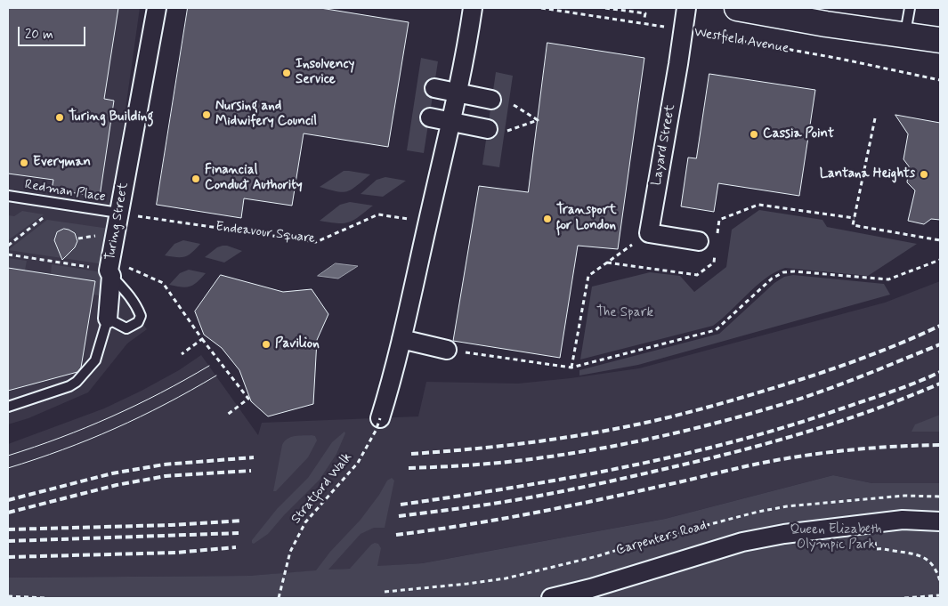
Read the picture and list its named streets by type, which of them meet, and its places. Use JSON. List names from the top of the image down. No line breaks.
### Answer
{"streets":{"street":["Layard Street","Turing Street","Carpenters Road"],"lane":["Redman Place"],"path":["Westfield Avenue","Endeavour Square","Stratford Walk"]},"crossings":[["Westfield Avenue","Layard Street"],["Redman Place","Turing Street"],["Redman Place","Endeavour Square"],["Turing Street","Endeavour Square"]],"parks":["The Spark","Queen Elizabeth Olympic Park"],"places":["Insolvency Service","Nursing and Midwifery Council","Turing Building","Cassia Point","Everyman","Lantana Heights","Financial Conduct Authority","Transport for London","Pavilion"],"scale_bar":"20 m"}
